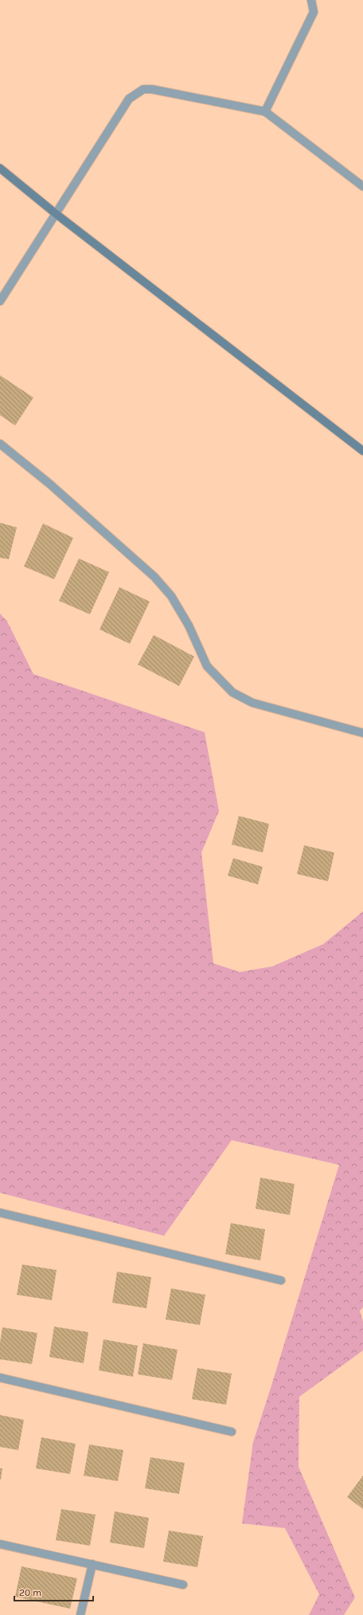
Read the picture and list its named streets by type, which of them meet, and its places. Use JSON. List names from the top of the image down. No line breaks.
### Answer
{"scale_bar":"20 m"}
